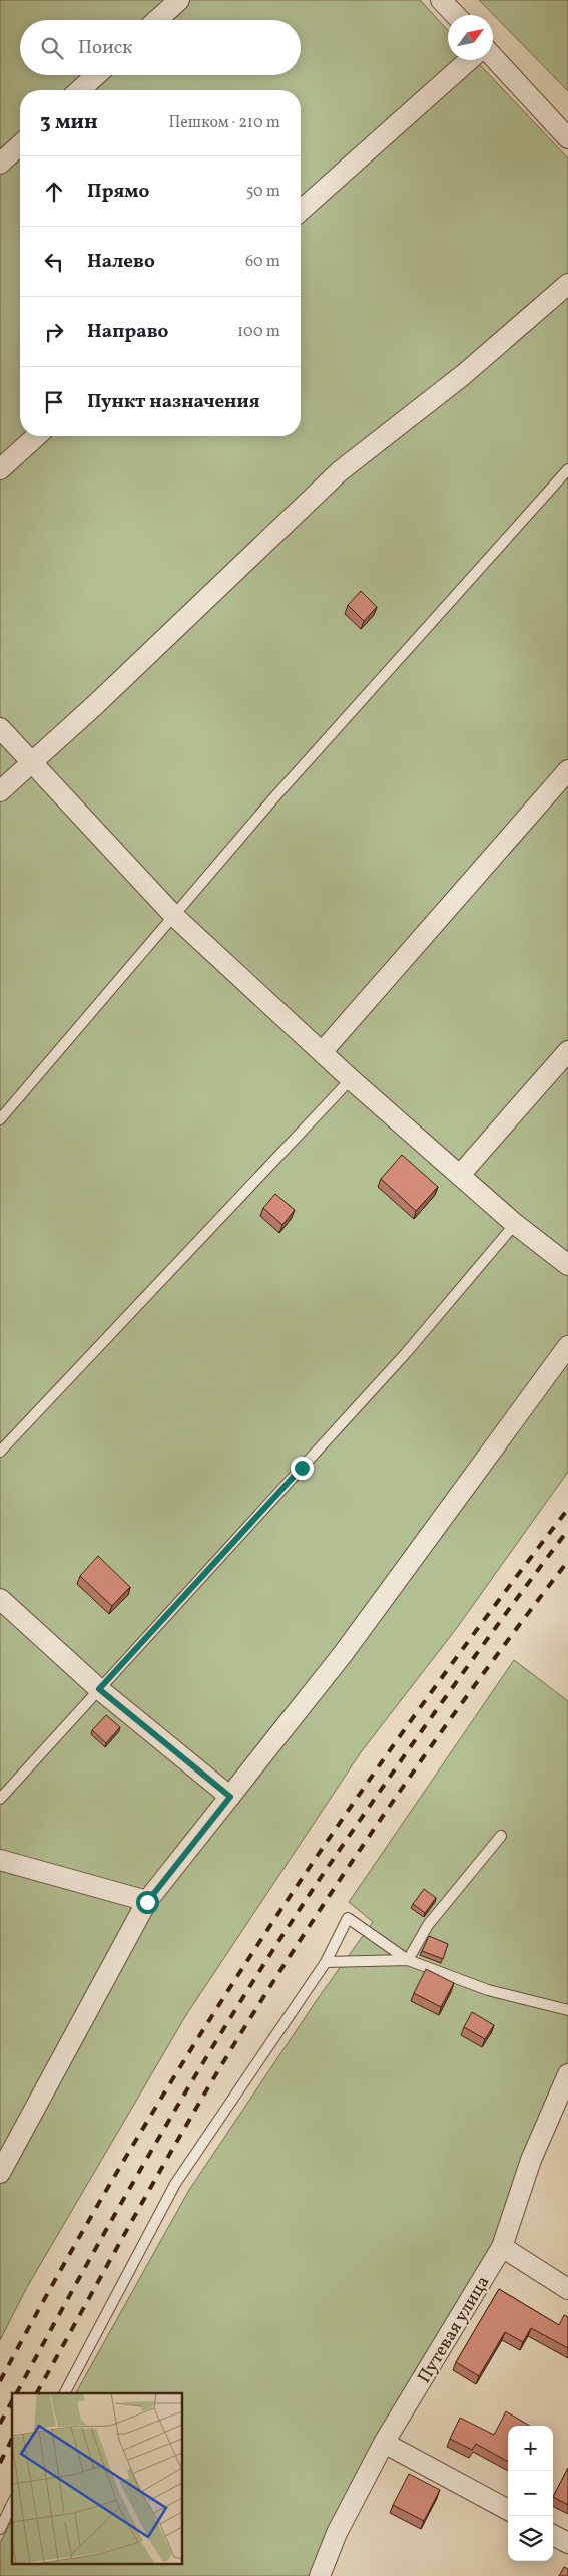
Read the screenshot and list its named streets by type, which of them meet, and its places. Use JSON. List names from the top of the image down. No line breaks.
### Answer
{"streets":{"street":["Путевая улица"]},"north":"top right","page":{"search":"Поиск","heading":["3 мин","Пешком · 210 m"],"list":[["Прямо","50 m"],["Налево","60 m"],["Направо","100 m"],"Пункт назначения"],"map_buttons":["+","−"]}}
